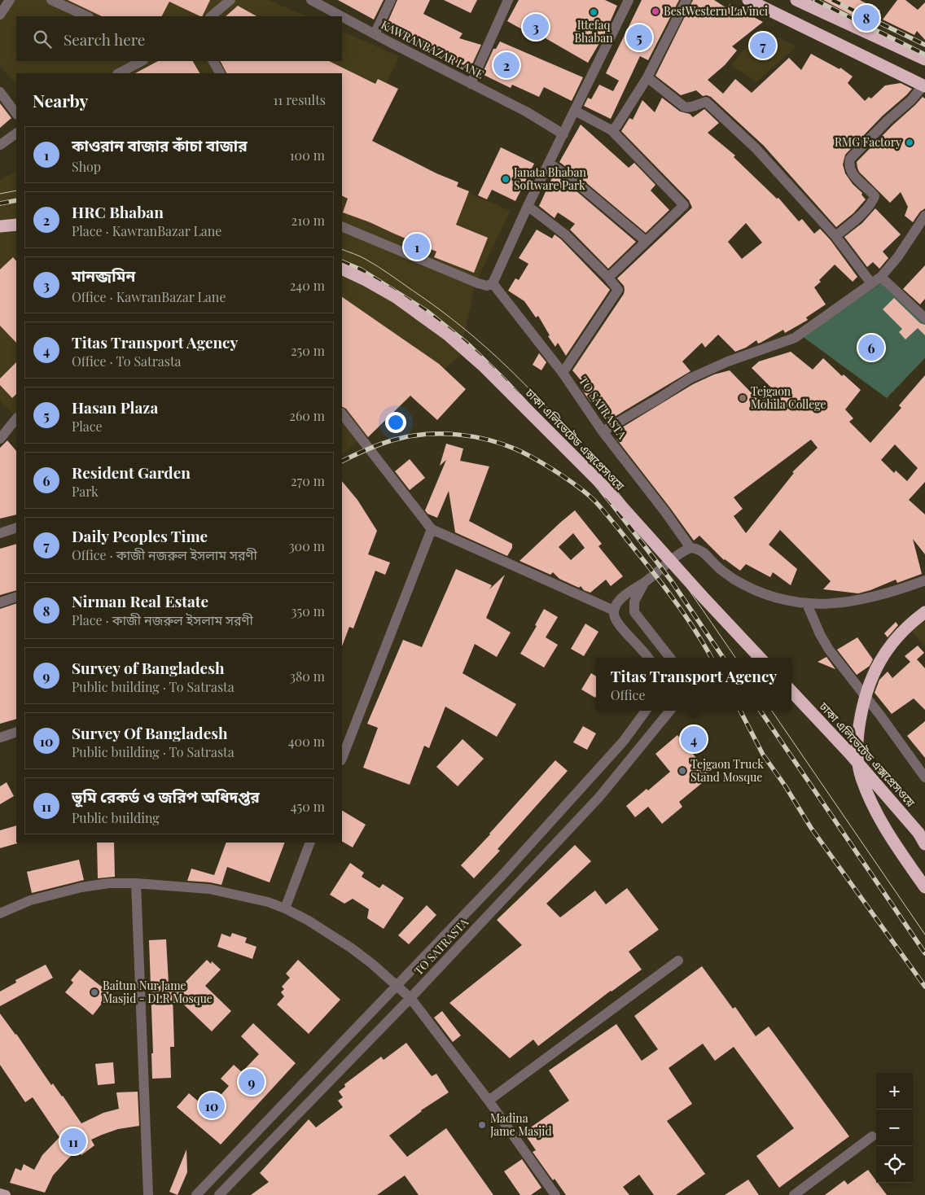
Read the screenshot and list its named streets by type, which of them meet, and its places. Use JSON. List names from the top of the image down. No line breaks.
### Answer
{"streets":{"highway":["ঢাকা এলিভেটেড এক্সপ্রেসওয়ে"],"street":["KAWRANBAZAR LANE","TO SATRASTA"]},"places":["BestWestern LaVinci","Ittefaq Bhaban","RMG Factory","Janata Bhaban Software Park","Tejgaon Mohila College","Tejgaon Truck Stand Mosque","Baitun Nur Jame Masjid - DLR Mosque","Madina Jame Masjid"],"page":{"pins":["8","3","5","7","2","1","6","4","9","10","11"],"search":"Search here","heading":["Nearby","11 results"],"list":[{"mark":"1","name":"কাওরান বাজার কাঁচা বাজার","note":"Shop","value":"100 m"},{"mark":"2","name":"HRC Bhaban","note":"Place · KawranBazar Lane","value":"210 m"},{"mark":"3","name":"মানব্জমিন","note":"Office · KawranBazar Lane","value":"240 m"},{"mark":"4","name":"Titas Transport Agency","note":"Office · To Satrasta","value":"250 m"},{"mark":"5","name":"Hasan Plaza","note":"Place","value":"260 m"},{"mark":"6","name":"Resident Garden","note":"Park","value":"270 m"},{"mark":"7","name":"Daily Peoples Time","note":"Office · কাজী নজরুল ইসলাম সরণী","value":"300 m"},{"mark":"8","name":"Nirman Real Estate","note":"Place · কাজী নজরুল ইসলাম সরণী","value":"350 m"},{"mark":"9","name":"Survey of Bangladesh","note":"Public building · To Satrasta","value":"380 m"},{"mark":"10","name":"Survey Of Bangladesh","note":"Public building · To Satrasta","value":"400 m"},{"mark":"11","name":"ভূমি রেকর্ড ও জরিপ অধিদপ্তর","note":"Public building","value":"450 m"}],"popup":["Titas Transport Agency","Office"],"map_buttons":["+","−"]}}
